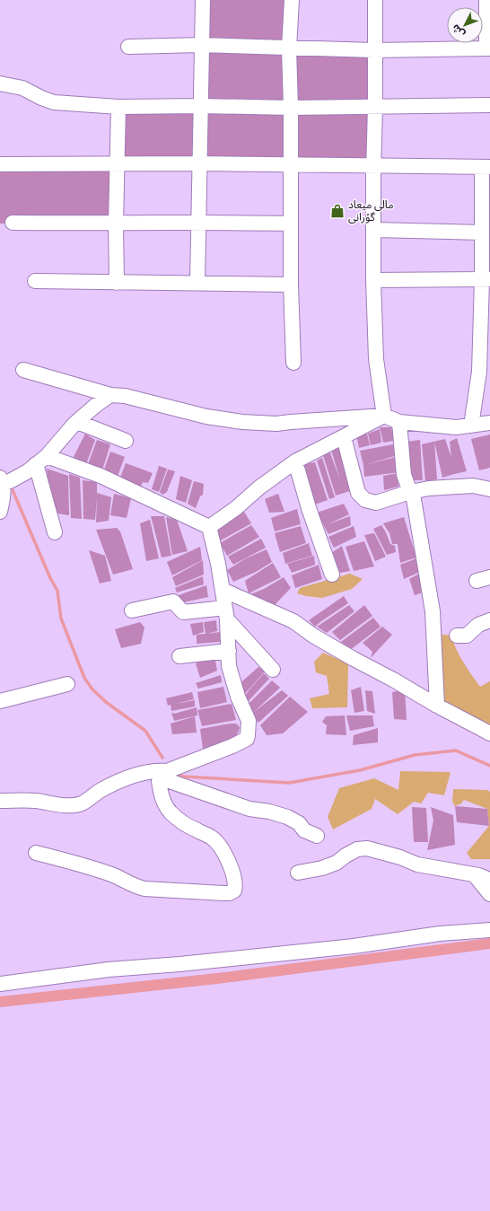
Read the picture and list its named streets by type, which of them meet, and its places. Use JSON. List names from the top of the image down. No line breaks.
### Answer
{"places":{"shop":["مالی میعاد گۆرانی"]},"north":"bottom left"}
